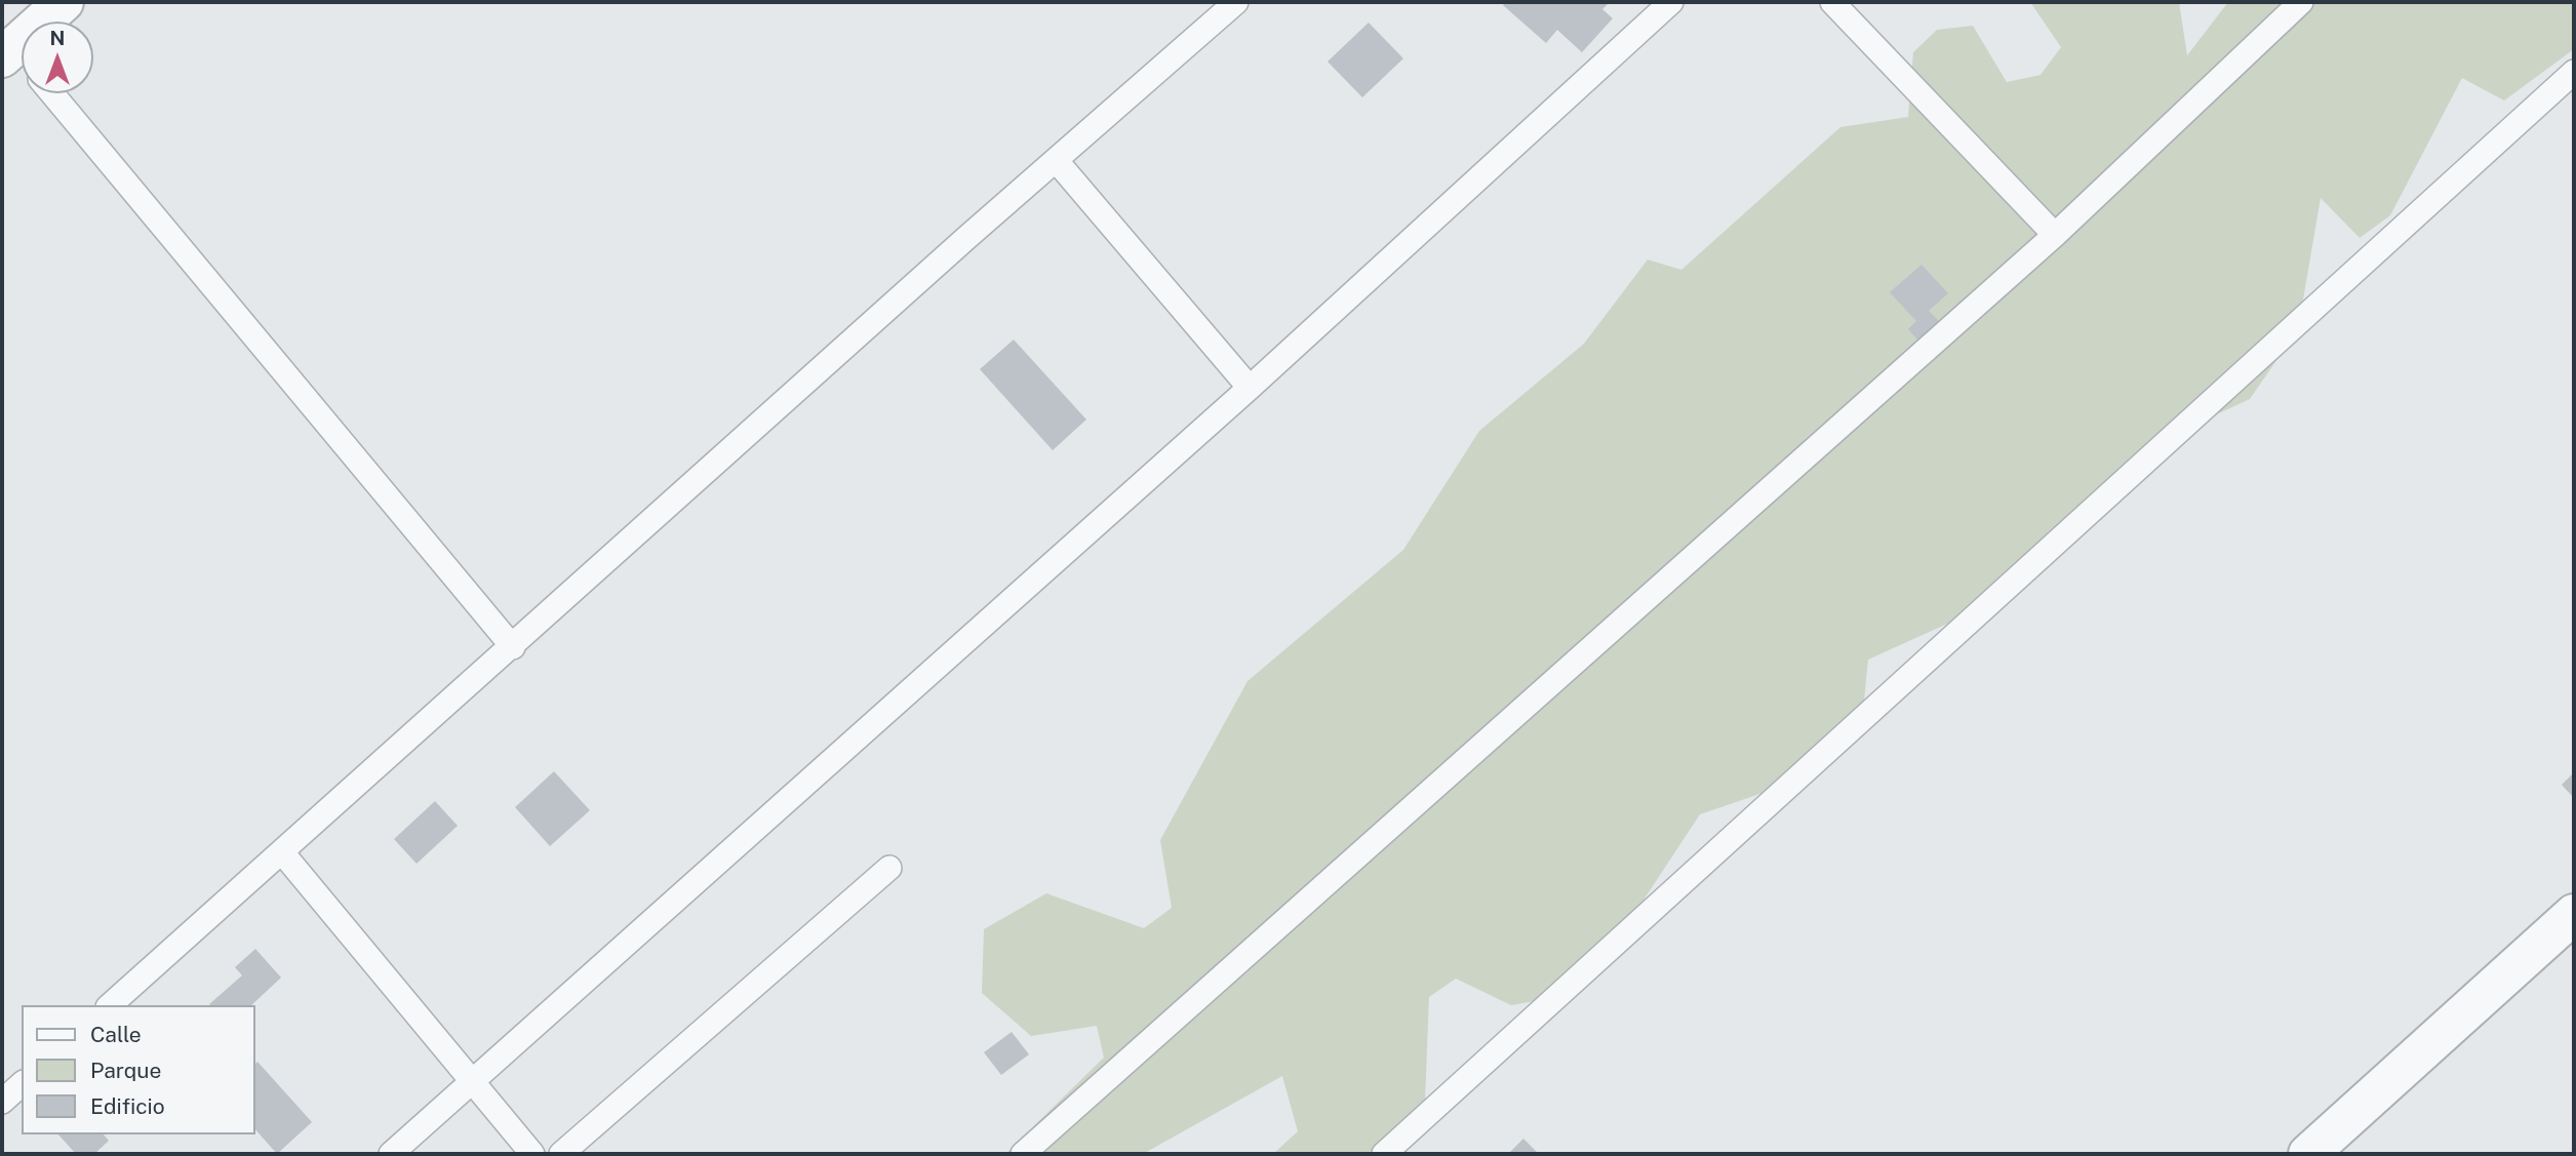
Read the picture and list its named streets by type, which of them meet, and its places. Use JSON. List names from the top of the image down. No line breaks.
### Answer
{"legend":["Calle","Parque","Edificio"],"north":"top"}
